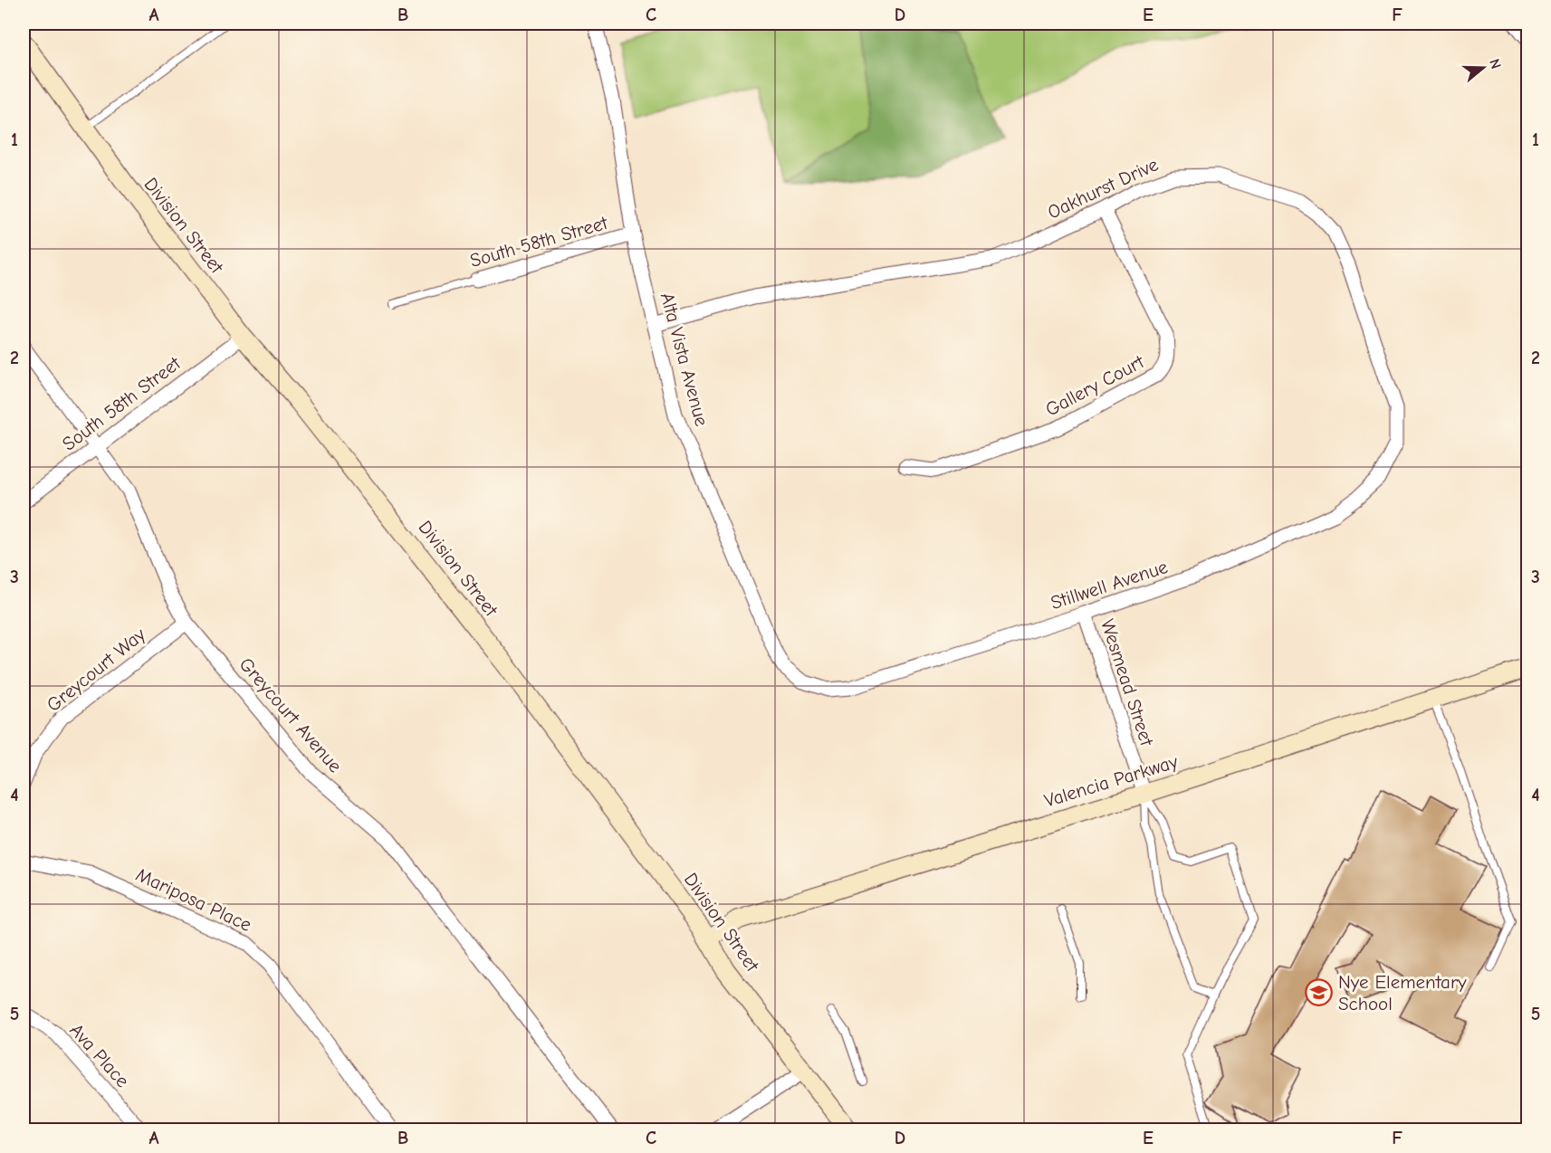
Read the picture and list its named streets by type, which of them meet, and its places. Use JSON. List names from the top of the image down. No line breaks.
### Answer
{"streets":{"main road":["Division Street","Valencia Parkway"],"street":["Oakhurst Drive","South 58th Street","Alta Vista Avenue","Gallery Court","Stillwell Avenue","Greycourt Way","Wesmead Street","Greycourt Avenue","Mariposa Place","Ava Place"]},"crossings":[["Oakhurst Drive","Alta Vista Avenue"],["Oakhurst Drive","Gallery Court"],["Oakhurst Drive","Stillwell Avenue"],["Division Street","South 58th Street"],["Division Street","Valencia Parkway"],["South 58th Street","Alta Vista Avenue"],["South 58th Street","Greycourt Avenue"],["Alta Vista Avenue","Stillwell Avenue"],["Stillwell Avenue","Wesmead Street"],["Greycourt Way","Greycourt Avenue"],["Wesmead Street","Valencia Parkway"]],"places":{"school or university":["Nye Elementary School"]},"north":"right","grid":{"columns":["A","B","C","D","E","F"],"rows":["1","2","3","4","5"]}}
